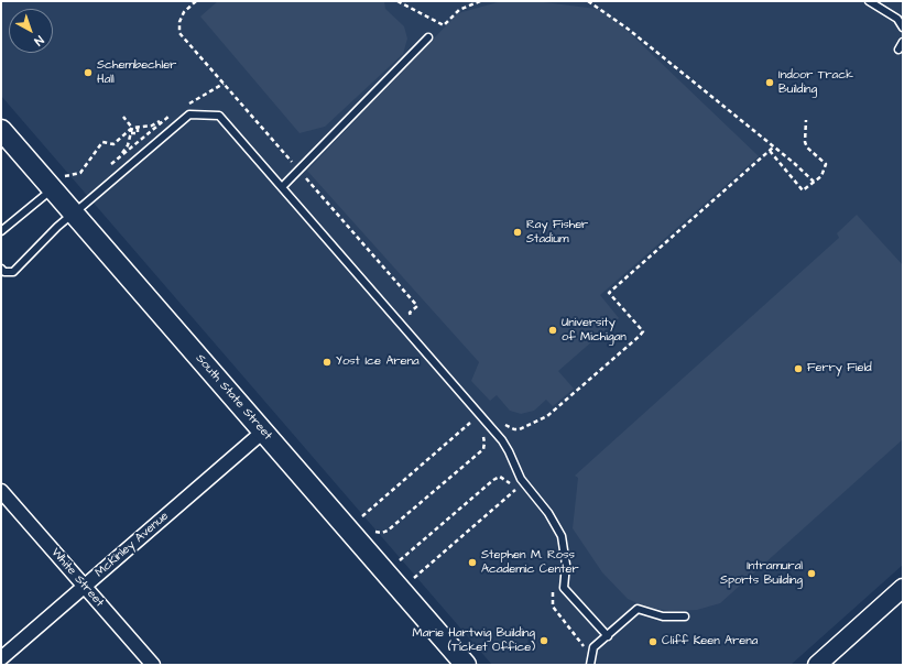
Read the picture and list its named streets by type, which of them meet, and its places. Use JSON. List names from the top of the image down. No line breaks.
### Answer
{"streets":{"main road":["South State Street"],"street":["McKinley Avenue","White Street"]},"crossings":[["South State Street","McKinley Avenue"],["McKinley Avenue","White Street"]],"places":["Schembechler Hall","Indoor Track Building","Ray Fisher Stadium","University of Michigan","Yost Ice Arena","Ferry Field","Stephen M. Ross Academic Center","Intramural Sports Building","Marie Hartwig Building (Ticket Office)","Cliff Keen Arena"],"north":"bottom right"}
